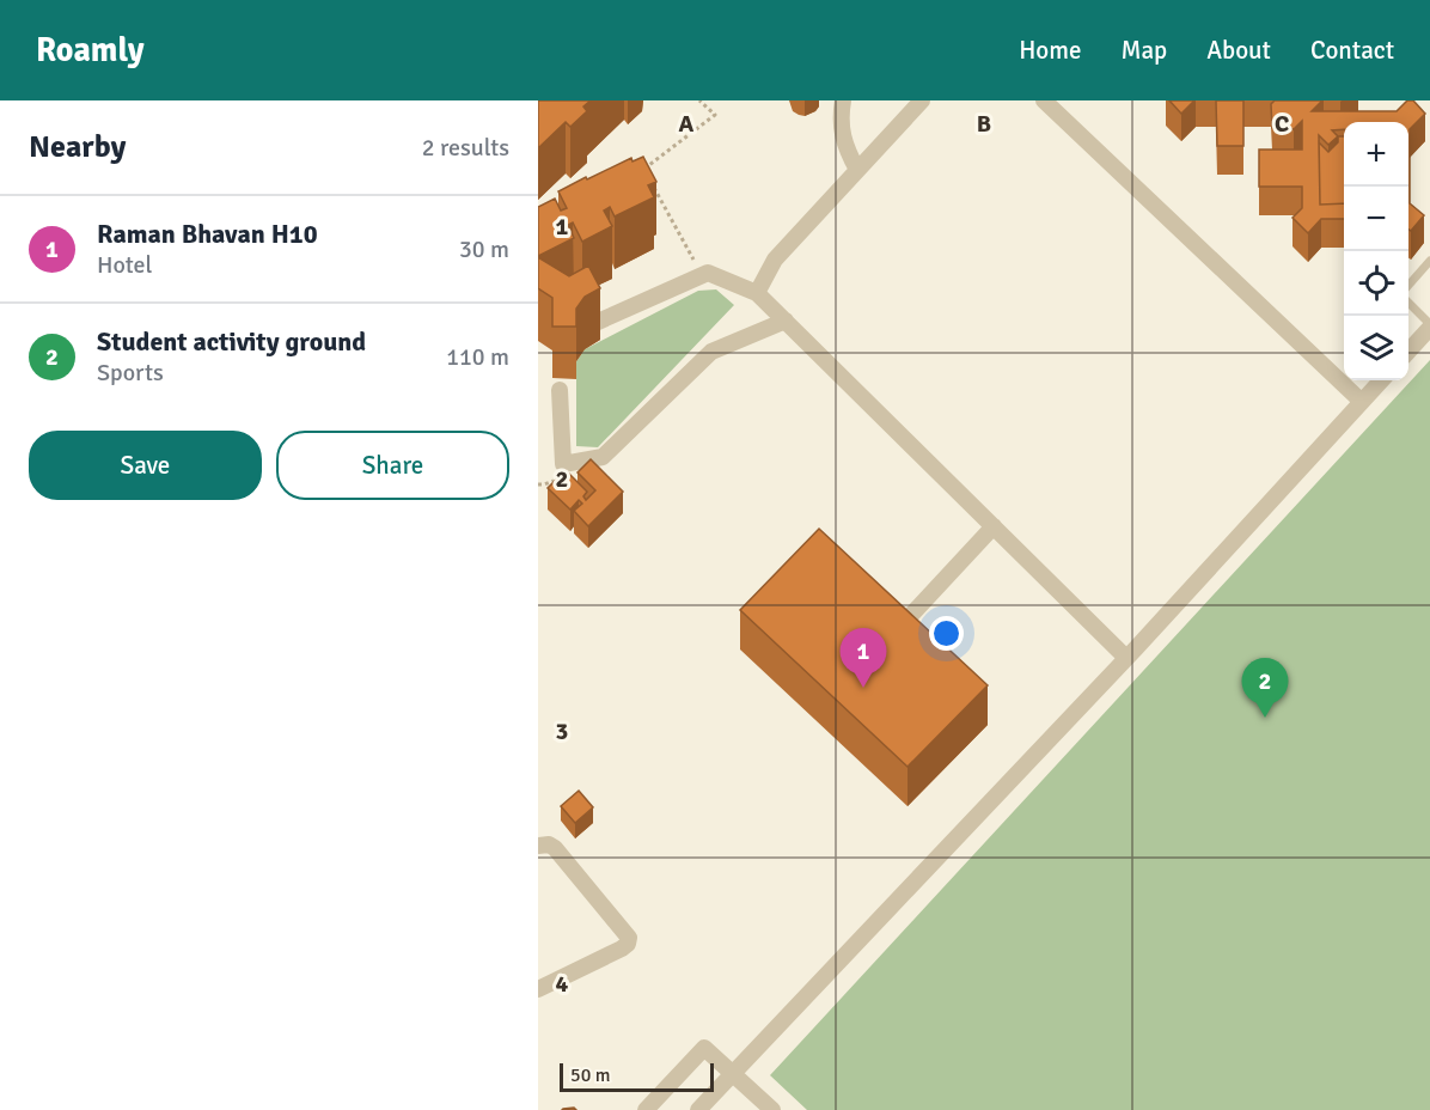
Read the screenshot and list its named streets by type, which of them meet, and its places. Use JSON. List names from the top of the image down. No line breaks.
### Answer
{"scale_bar":"50 m","page":{"header":"Roamly","nav":["Home","Map","About","Contact"],"heading":["Nearby","2 results"],"map_buttons":["+","−"],"list":[{"mark":"1","name":"Raman Bhavan H10","note":"Hotel","value":"30 m"},{"mark":"2","name":"Student activity ground","note":"Sports","value":"110 m"}],"buttons":["Save","Share"],"pins":["1","2"],"scale":"50 m"},"grid":{"columns":["A","B","C"],"rows":["1","2","3","4"]}}
